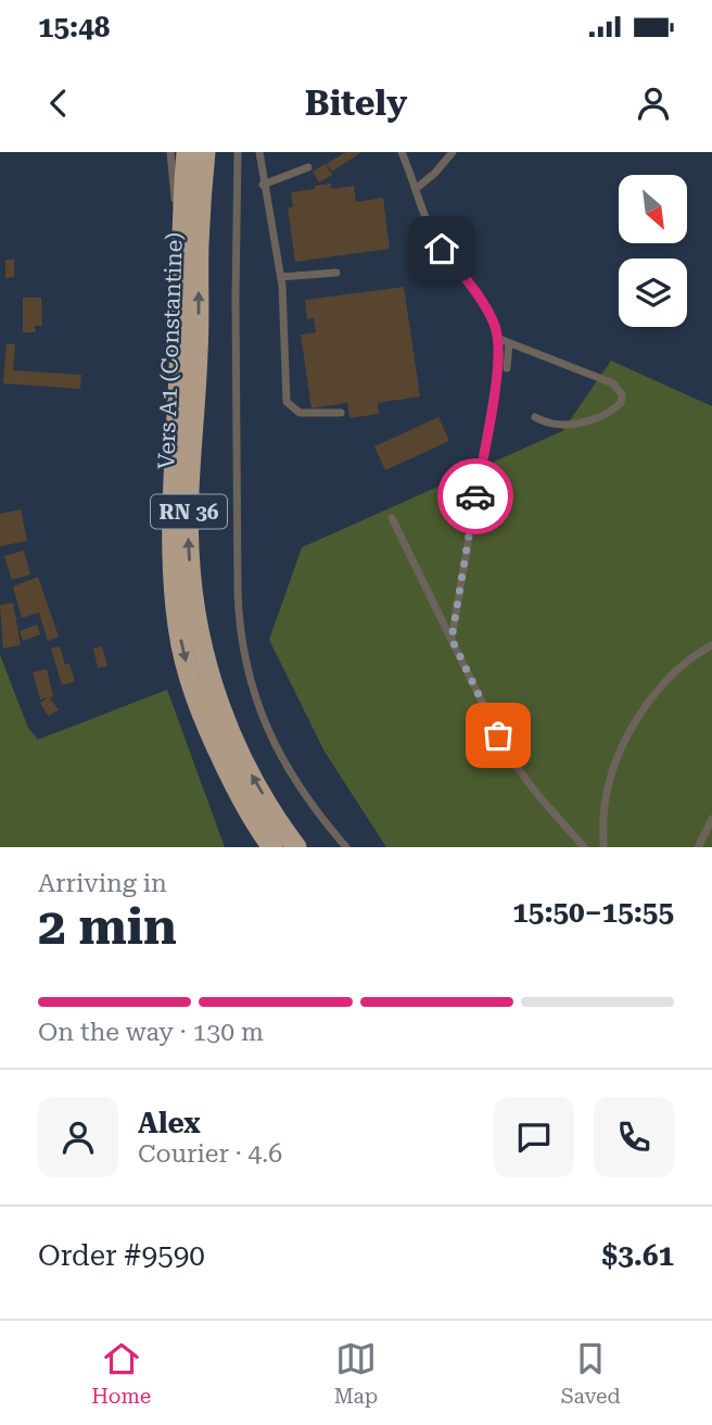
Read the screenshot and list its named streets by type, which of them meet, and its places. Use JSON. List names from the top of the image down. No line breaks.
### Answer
{"streets":{"highway":["Vers A1 (Constantine)","RN 36"]},"north":"bottom right","page":{"status":"15:48","header":"Bitely","heading":["2 min","Arriving in","15:50–15:55"],"panel":["Alex","Courier · 4.6","Order #9590","$3.61"],"bar":"On the way · 130 m","tabs":["Home","Map","Saved"]}}
